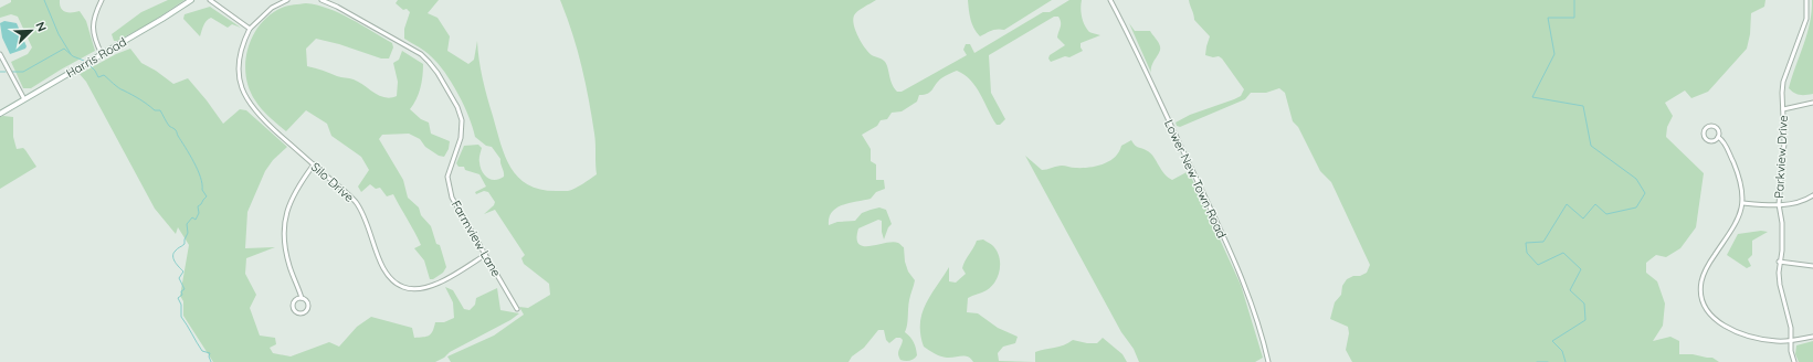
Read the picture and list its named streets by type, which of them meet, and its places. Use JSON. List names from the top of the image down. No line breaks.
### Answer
{"streets":{"street":["Harris Road","Parkview Drive","Lower New Town Road","Silo Drive","Farmview Lane"]},"crossings":[["Silo Drive","Farmview Lane"]],"north":"top right"}
